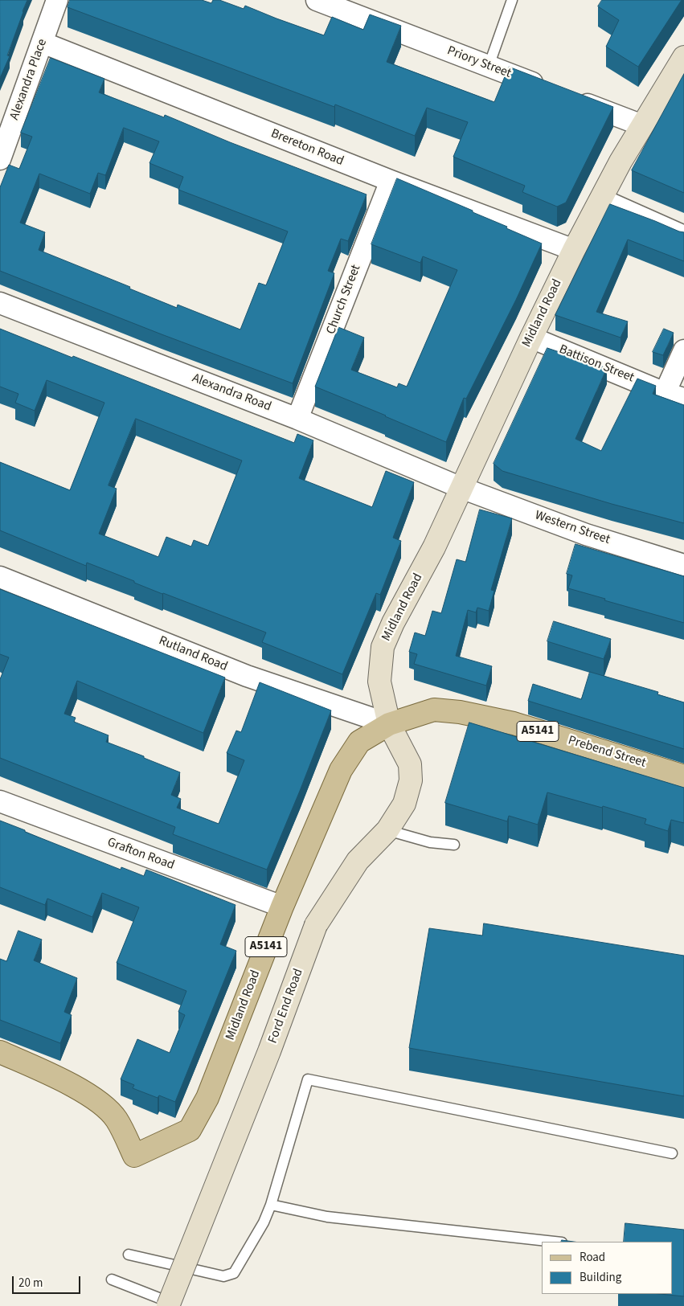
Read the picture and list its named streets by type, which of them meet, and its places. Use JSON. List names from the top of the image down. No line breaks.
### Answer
{"streets":{"main road":["Midland Road","A5141","Prebend Street"],"street":["Priory Street","Alexandra Place","Brereton Road","Church Street","Battison Street","Alexandra Road","Western Street","Rutland Road","Grafton Road","Ford End Road"]},"crossings":[["Alexandra Place","Brereton Road"],["Brereton Road","Church Street"],["Brereton Road","Midland Road"],["Church Street","Alexandra Road"],["Midland Road","Battison Street"],["Midland Road","Alexandra Road"],["Midland Road","Western Street"],["Midland Road","Rutland Road"],["Midland Road","Prebend Street"],["Midland Road","Grafton Road"],["Midland Road","Ford End Road"],["Alexandra Road","Western Street"],["Rutland Road","Prebend Street"],["Rutland Road","Ford End Road"],["Prebend Street","Ford End Road"]],"legend":["Road","Building"],"scale_bar":"20 m"}
